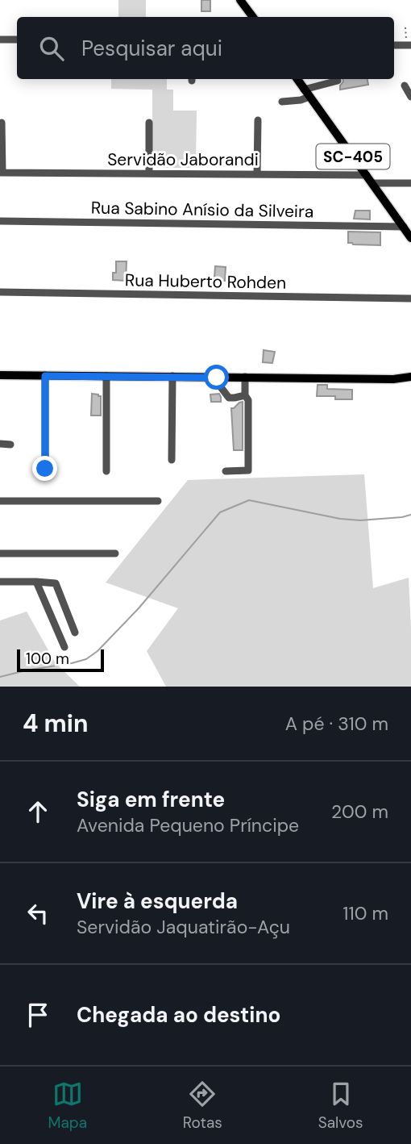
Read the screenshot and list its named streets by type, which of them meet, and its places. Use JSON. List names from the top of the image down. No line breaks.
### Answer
{"streets":{"main road":["SC-405"],"street":["Servidão Jaborandi","Rua Sabino Anísio da Silveira","Rua Huberto Rohden"]},"crossings":[["SC-405","Servidão Jaborandi"],["SC-405","Rua Sabino Anísio da Silveira"]],"scale_bar":"100 m","page":{"search":"Pesquisar aqui","scale":"100 m","heading":["4 min","A pé · 310 m"],"list":[["Siga em frente","Avenida Pequeno Príncipe","200 m"],["Vire à esquerda","Servidão Jaquatirão-Açu","110 m"],"Chegada ao destino"],"nav":["Mapa","Rotas","Salvos"]}}
